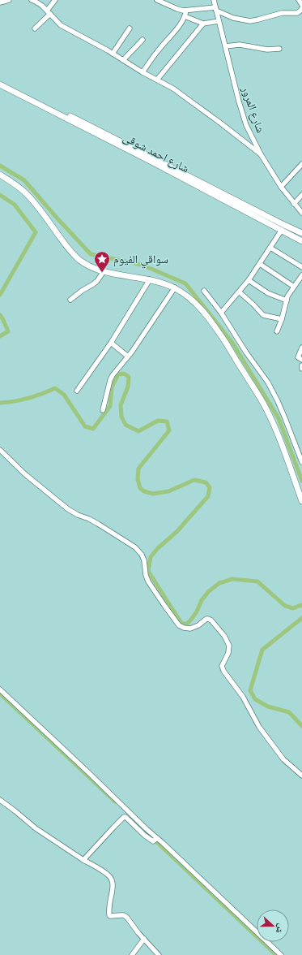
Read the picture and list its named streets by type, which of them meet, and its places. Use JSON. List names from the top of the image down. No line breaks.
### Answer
{"streets":{"main road":["شارع احمد شوقى"],"street":["شارع المرور"]},"places":{"place":["سواقي الفيوم"]},"north":"right"}
